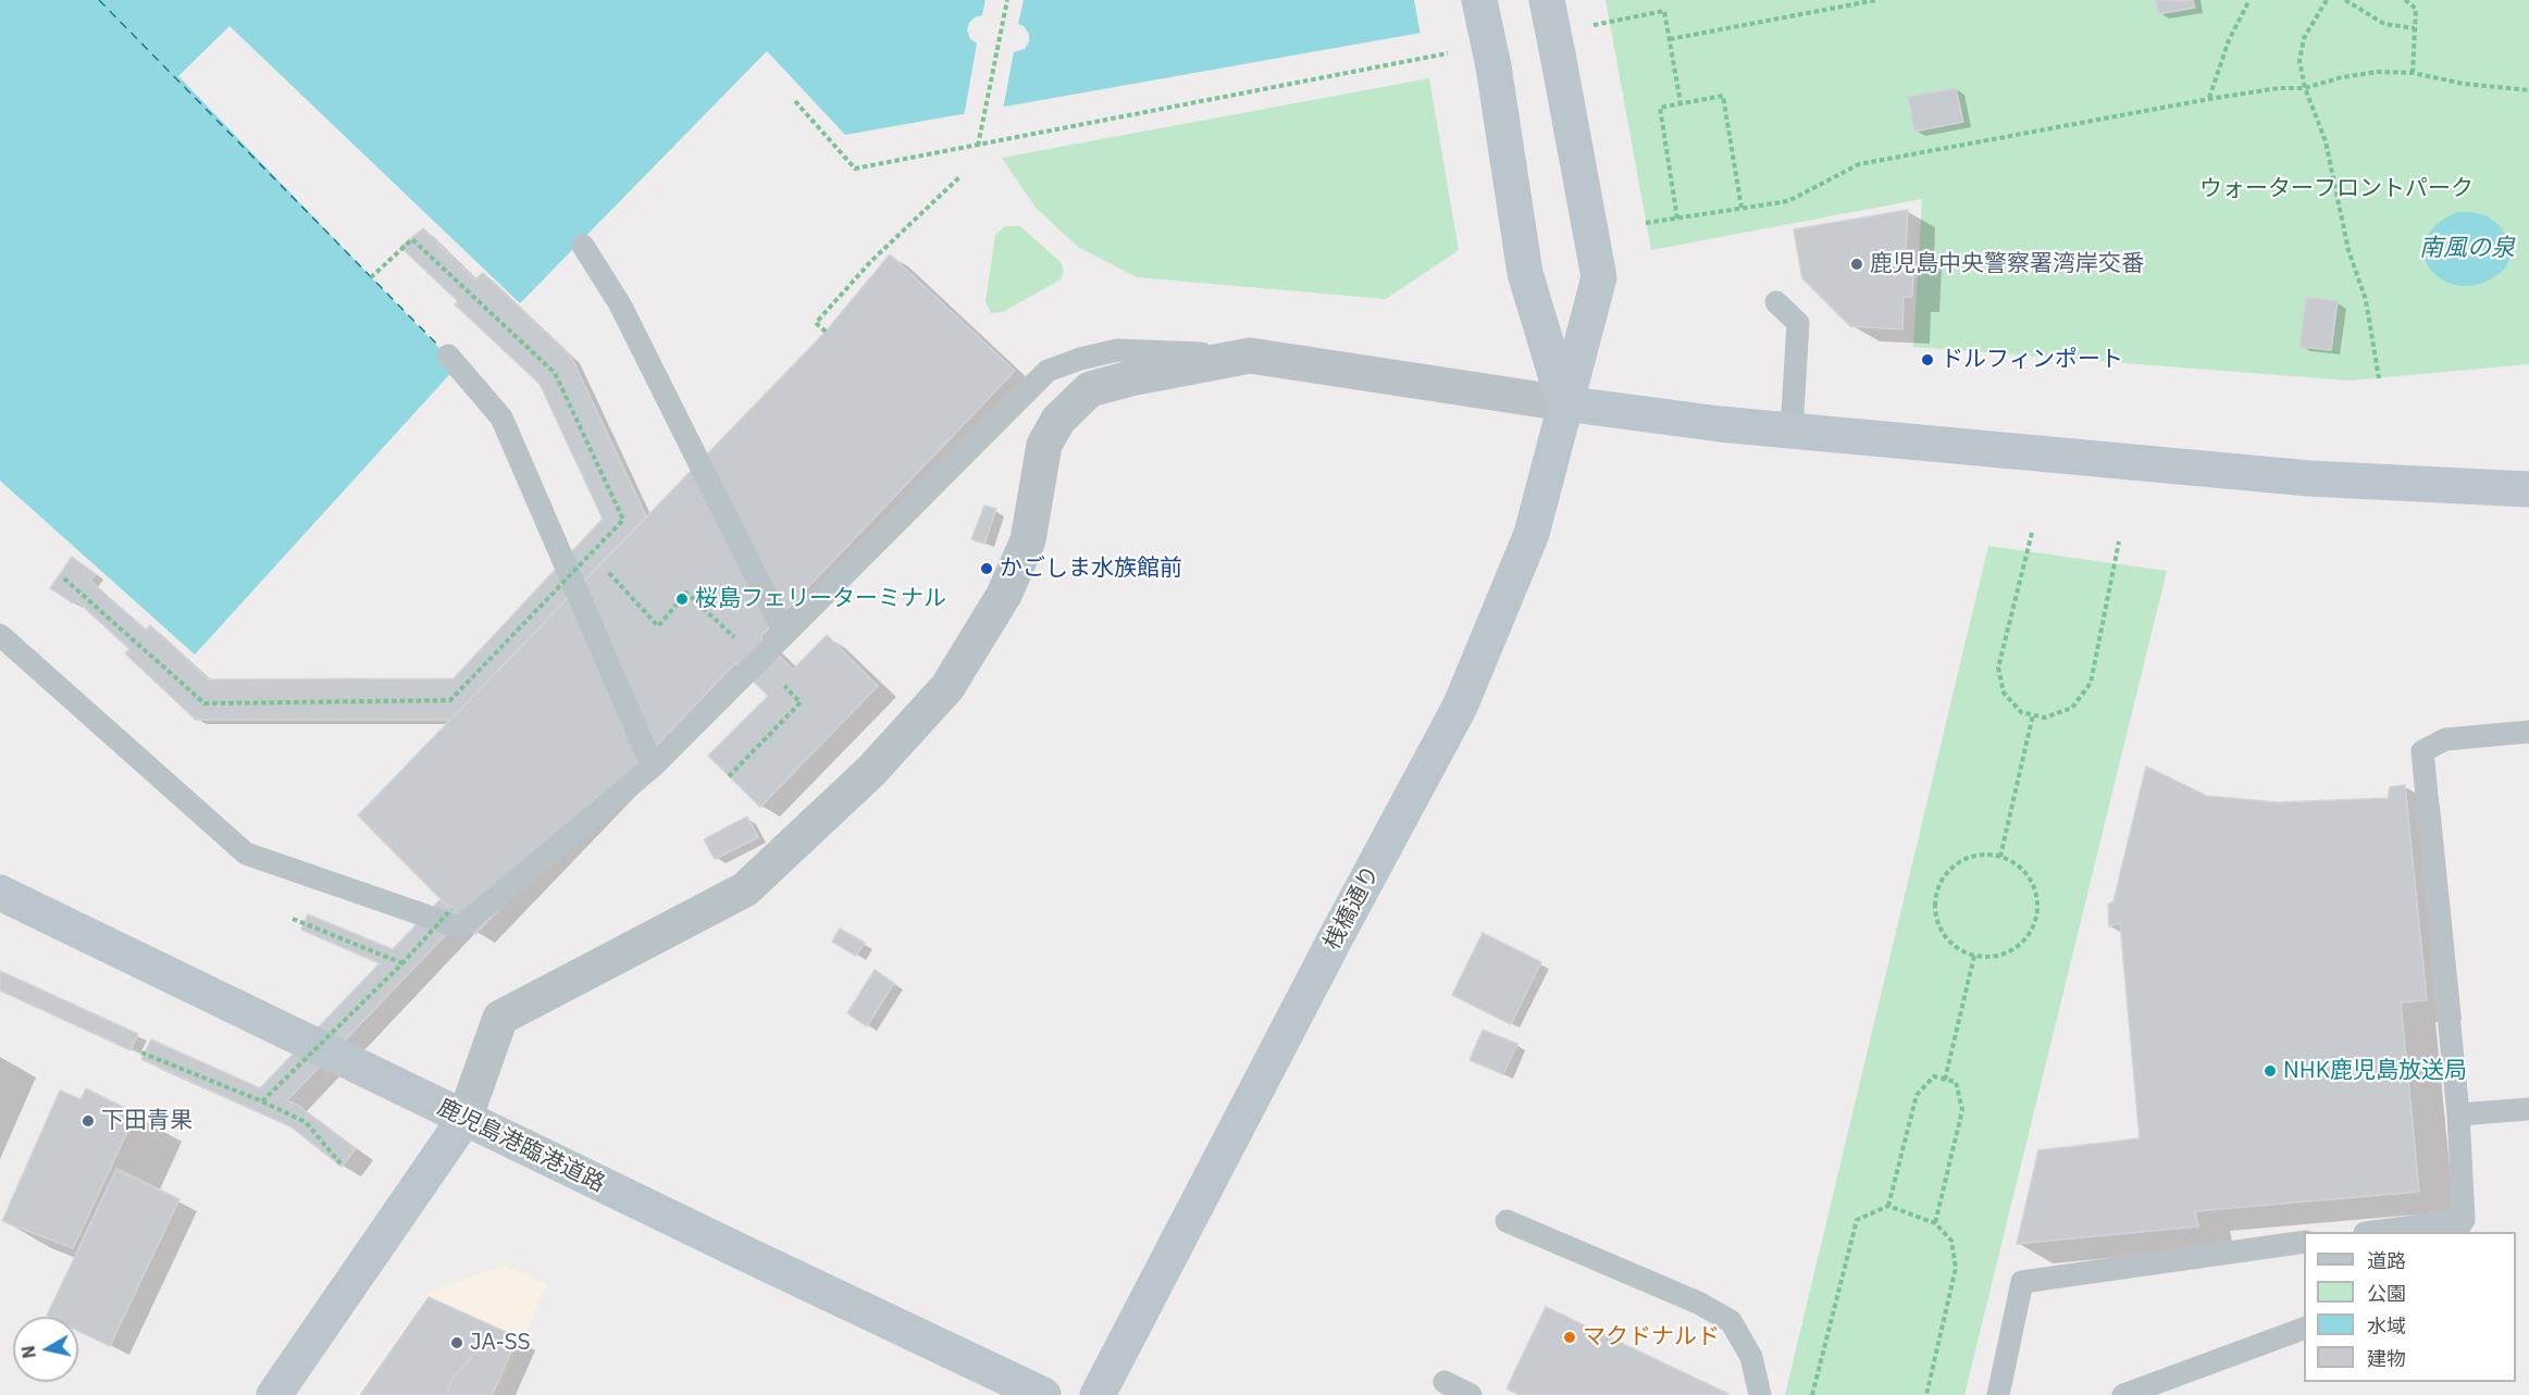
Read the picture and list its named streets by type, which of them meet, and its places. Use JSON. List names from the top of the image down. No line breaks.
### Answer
{"streets":{"street":["桟橋通り","鹿児島港臨港道路"]},"water":["南風の泉"],"parks":["ウォーターフロントパーク"],"places":["鹿児島中央警察署湾岸交番","ドルフィンポート","かごしま水族館前","桜島フェリーターミナル","NHK鹿児島放送局","下田青果","マクドナルド","JA-SS"],"legend":["道路","公園","水域","建物"],"north":"left"}
